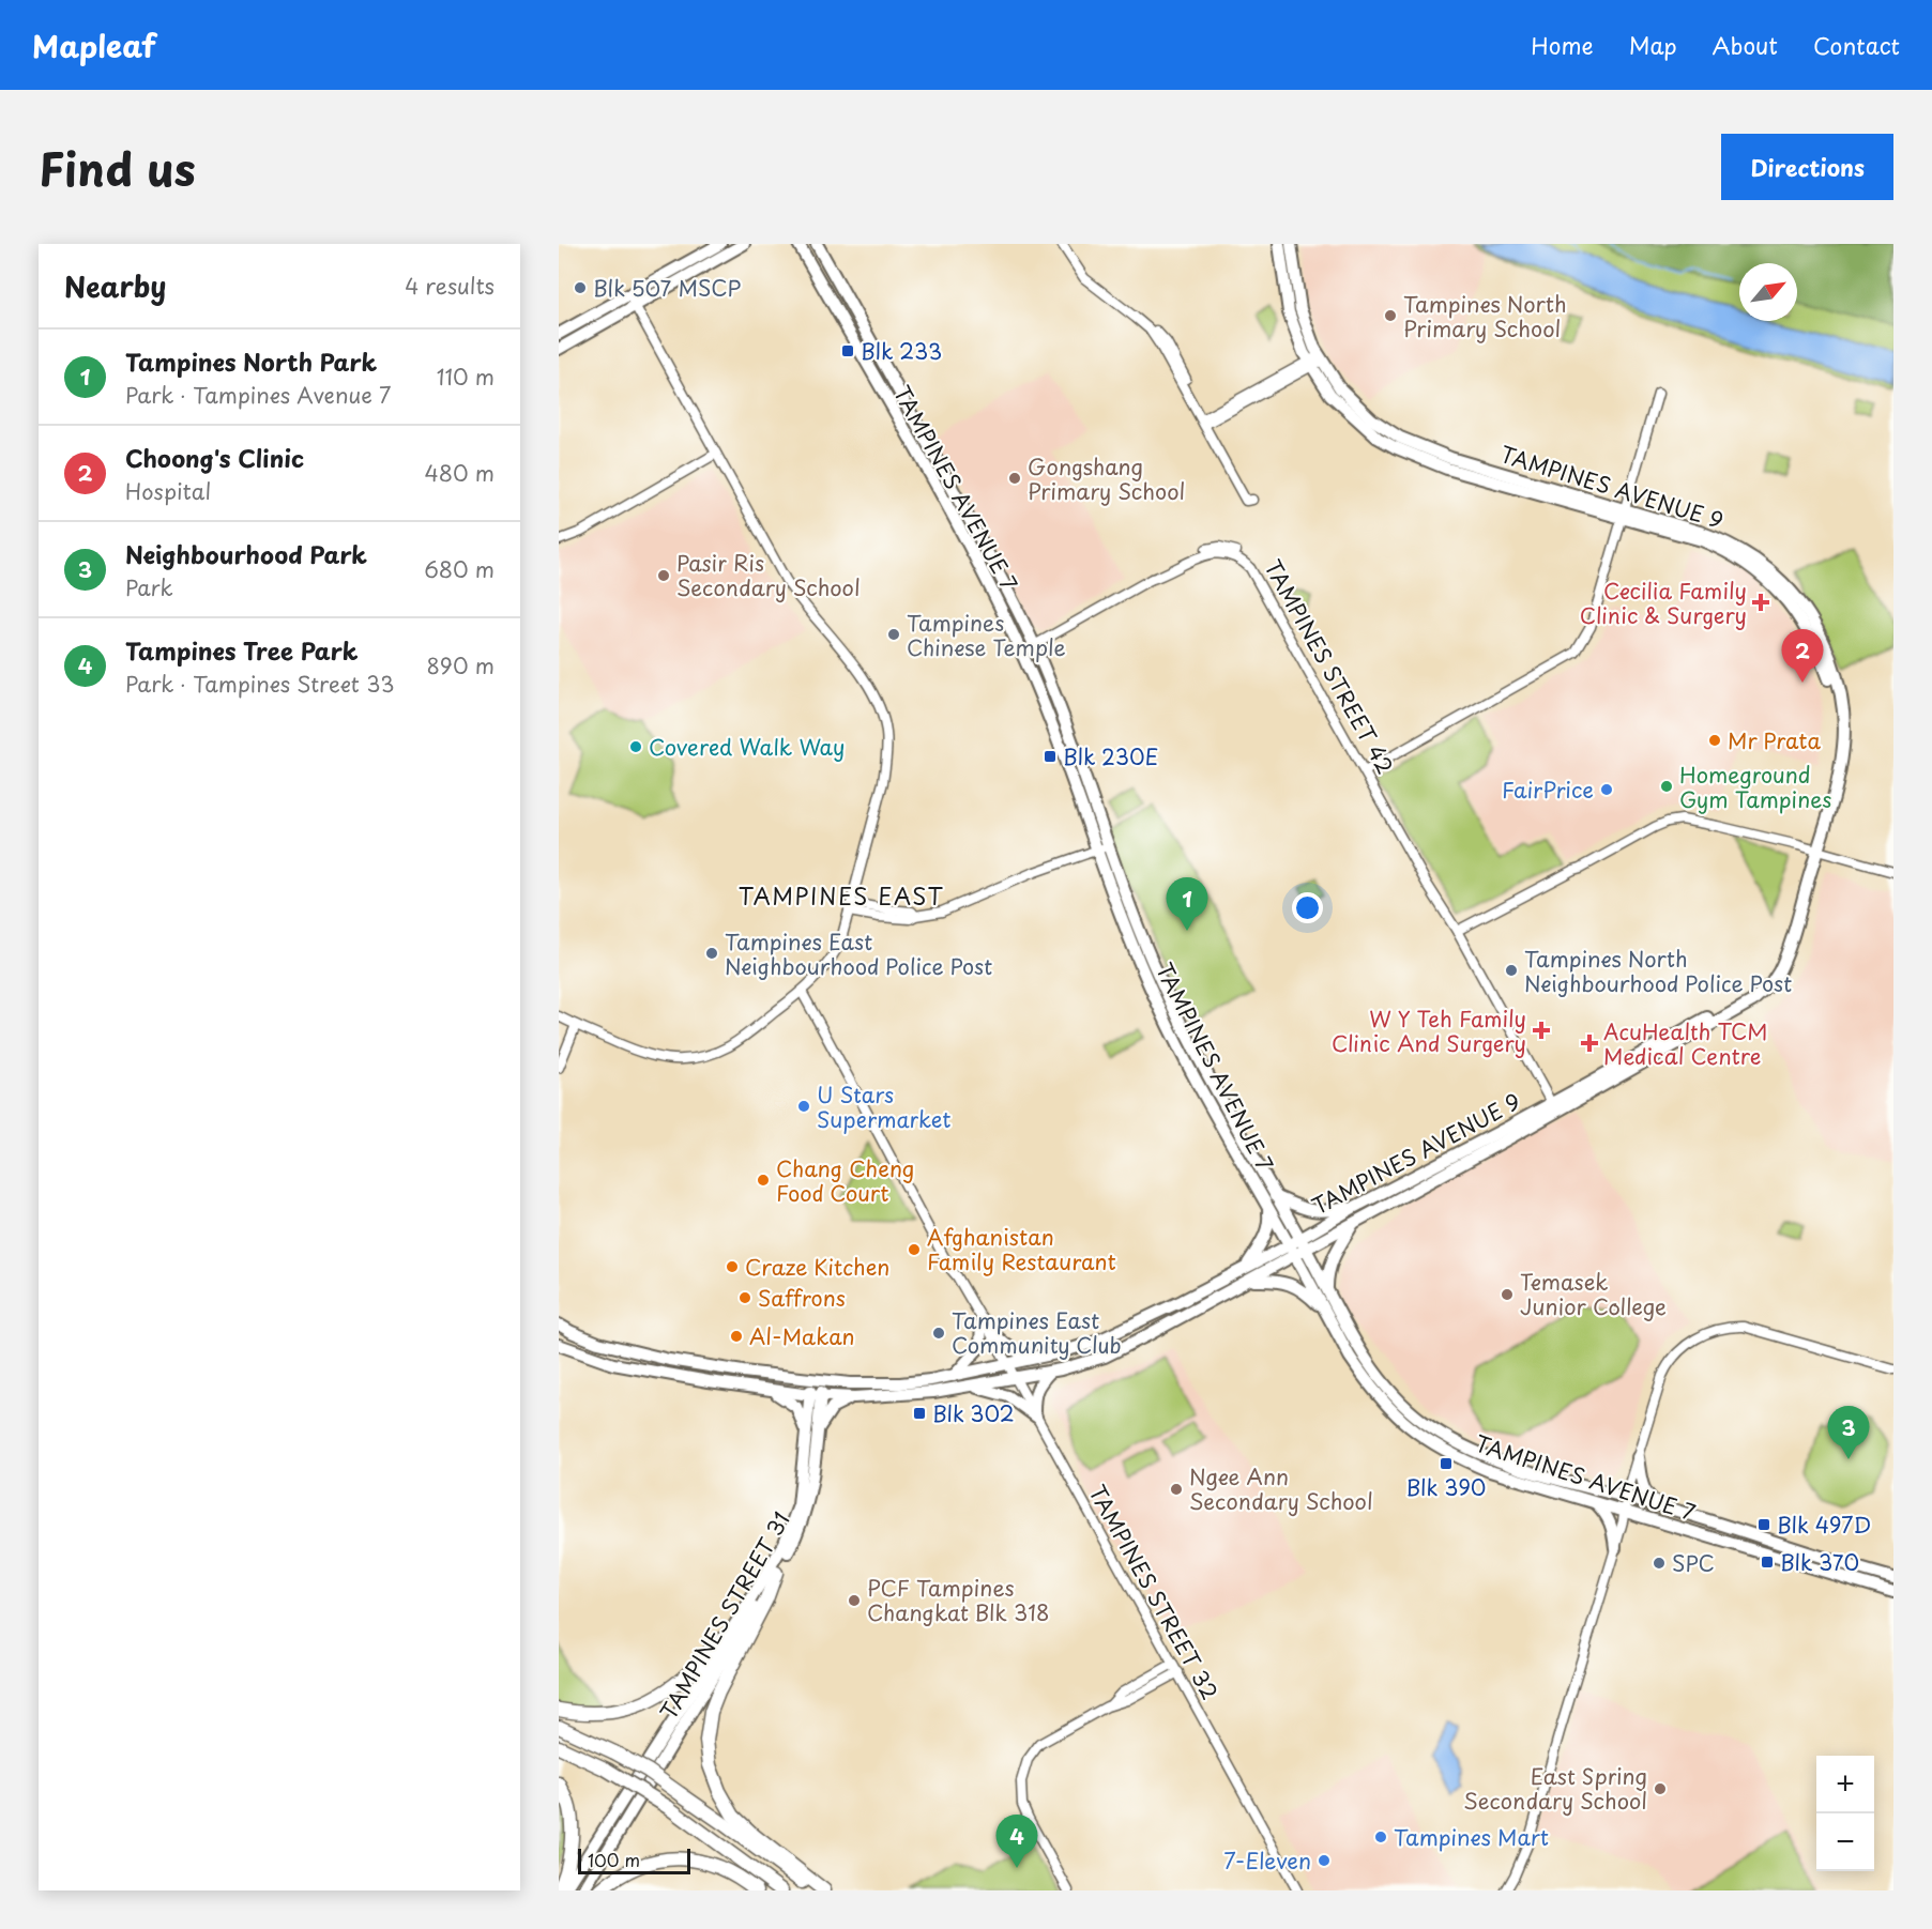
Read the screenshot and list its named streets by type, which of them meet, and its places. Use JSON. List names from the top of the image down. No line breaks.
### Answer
{"streets":{"main road":["TAMPINES AVENUE 9","TAMPINES AVENUE 7","TAMPINES STREET 31"],"street":["TAMPINES STREET 42","TAMPINES STREET 32"]},"crossings":[["TAMPINES AVENUE 9","TAMPINES AVENUE 7"],["TAMPINES AVENUE 9","TAMPINES STREET 42"],["TAMPINES AVENUE 9","TAMPINES STREET 32"],["TAMPINES AVENUE 9","TAMPINES STREET 31"],["TAMPINES AVENUE 7","TAMPINES STREET 42"]],"districts":["TAMPINES EAST"],"places":{"other":["Blk 507 MSCP","Tampines North Primary School","Gongshang Primary School","Pasir Ris Secondary School","Tampines Chinese Temple","Mr Prata","Covered Walk Way","Homeground Gym Tampines","FairPrice","Tampines East Neighbourhood Police Post","Tampines North Neighbourhood Police Post","U Stars Supermarket","Chang Cheng Food Court","Afghanistan Family Restaurant","Craze Kitchen","Temasek Junior College","Saffrons","Tampines East Community Club","Al-Makan","Ngee Ann Secondary School","SPC","PCF Tampines Changkat Blk 318","East Spring Secondary School","Tampines Mart","7-Eleven"],"transit":["Blk 233","Blk 230E","Blk 302","Blk 390","Blk 497D","Blk 370"],"health":["Cecilia Family Clinic & Surgery","W Y Teh Family Clinic And Surgery","AcuHealth TCM Medical Centre"]},"scale_bar":"100 m","north":"top right","page":{"header":"Mapleaf","nav":["Home","Map","About","Contact"],"title":"Find us","buttons":"Directions","heading":["Nearby","4 results"],"list":[{"mark":"1","name":"Tampines North Park","note":"Park · Tampines Avenue 7","value":"110 m"},{"mark":"2","name":"Choong's Clinic","note":"Hospital","value":"480 m"},{"mark":"3","name":"Neighbourhood Park","note":"Park","value":"680 m"},{"mark":"4","name":"Tampines Tree Park","note":"Park · Tampines Street 33","value":"890 m"}],"pins":["2","1","3","4"],"map_buttons":["+","−"],"scale":"100 m"}}
